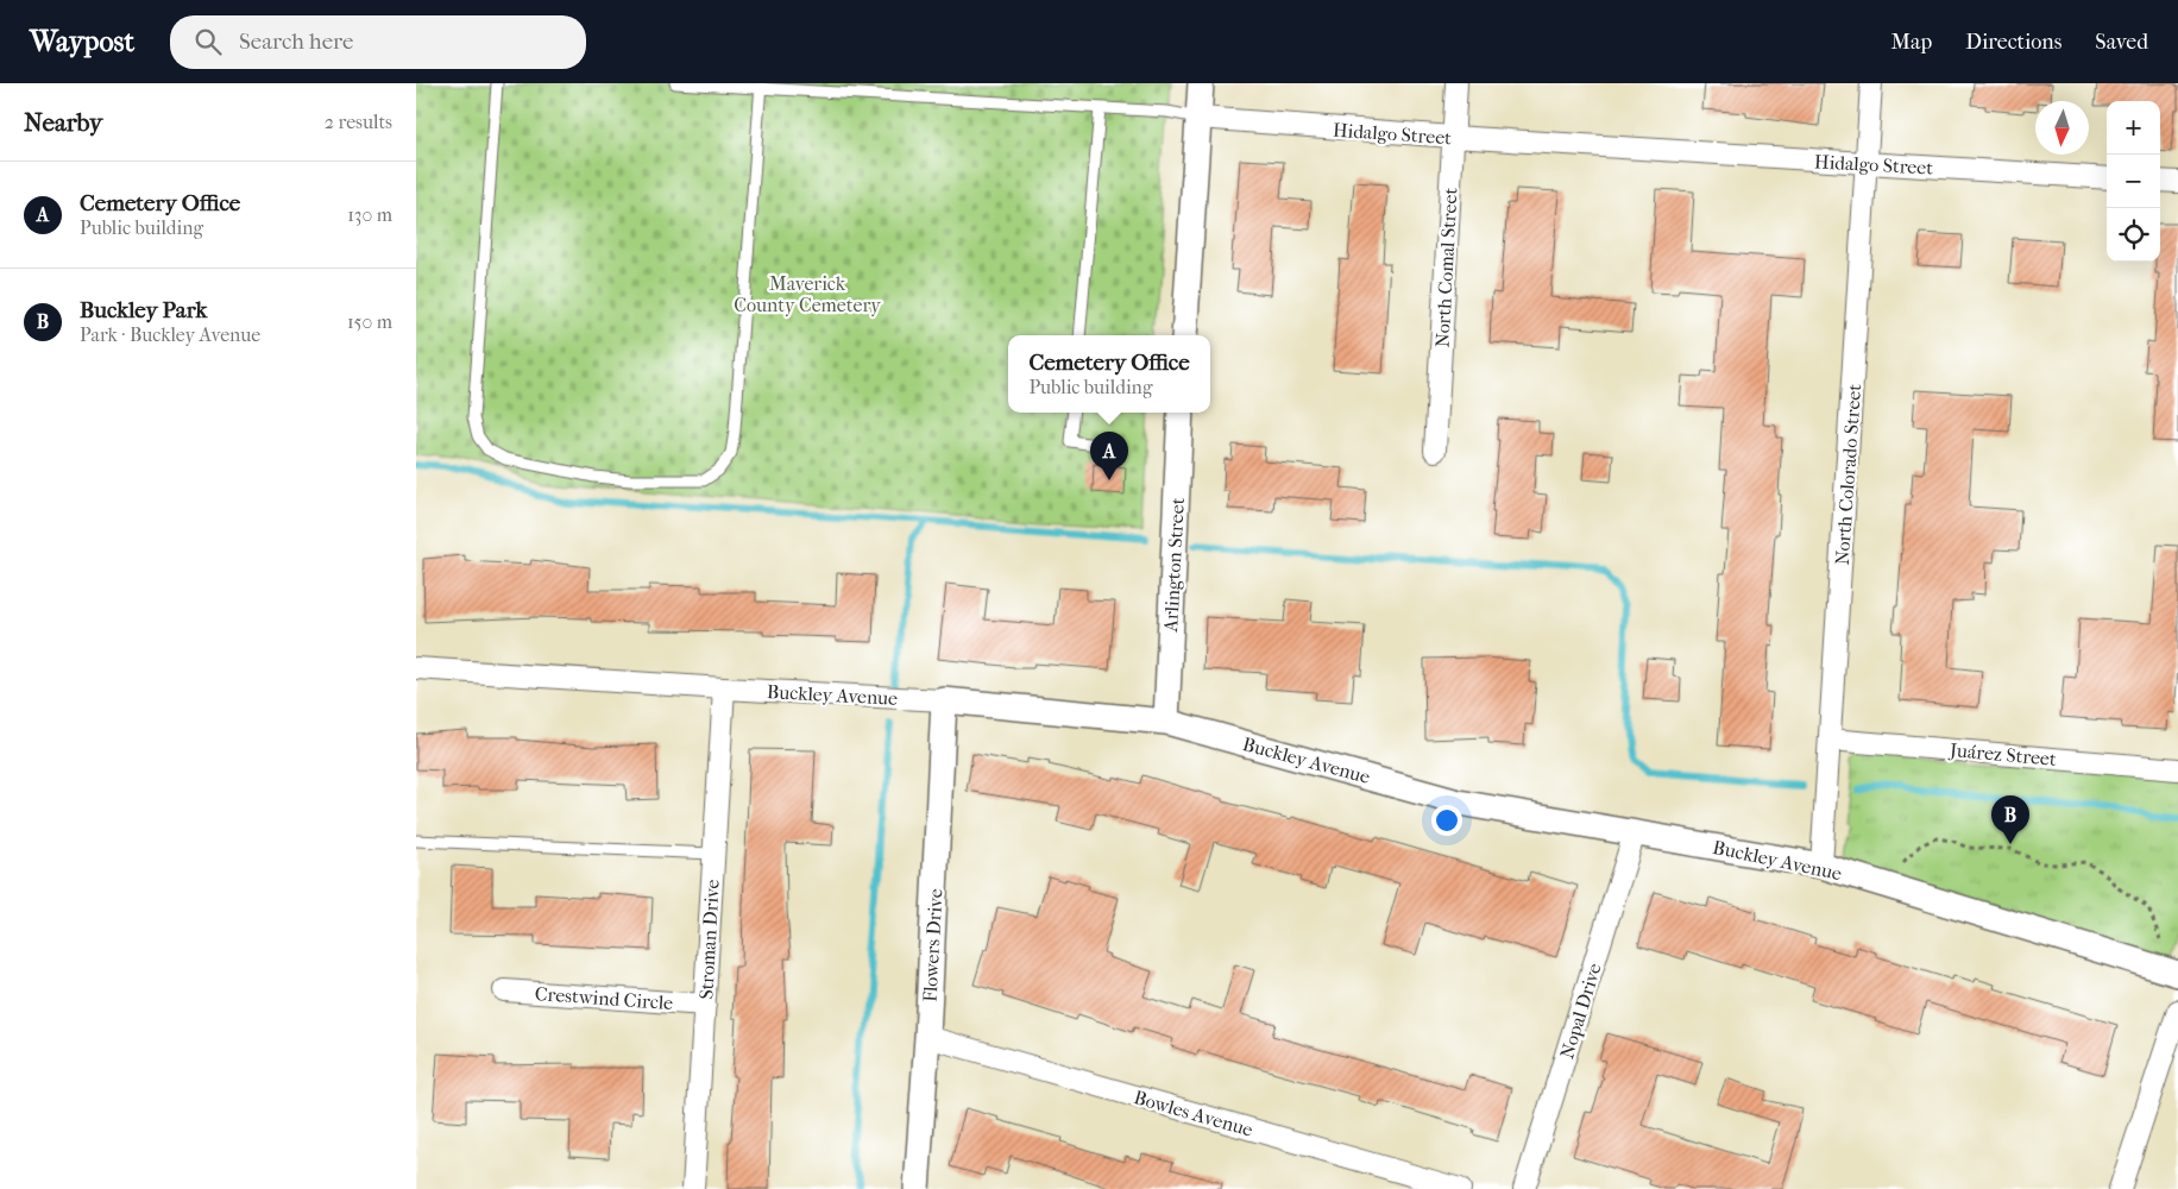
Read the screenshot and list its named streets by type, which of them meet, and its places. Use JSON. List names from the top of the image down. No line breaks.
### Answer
{"streets":{"street":["Hidalgo Street","North Comal Street","North Colorado Street","Arlington Street","Buckley Avenue","Juárez Street","Stroman Drive","Flowers Drive","Crestwind Circle","Nopal Drive","Bowles Avenue"]},"crossings":[["Hidalgo Street","North Comal Street"],["Hidalgo Street","North Colorado Street"],["North Colorado Street","Buckley Avenue"],["North Colorado Street","Juárez Street"],["Arlington Street","Buckley Avenue"],["Buckley Avenue","Stroman Drive"],["Buckley Avenue","Flowers Drive"],["Buckley Avenue","Nopal Drive"],["Stroman Drive","Crestwind Circle"],["Flowers Drive","Bowles Avenue"]],"parks":["Maverick County Cemetery"],"north":"bottom","page":{"header":"Waypost","search":"Search here","nav":["Map","Directions","Saved"],"heading":["Nearby","2 results"],"map_buttons":["+","−"],"list":[{"mark":"A","name":"Cemetery Office","note":"Public building","value":"130 m"},{"mark":"B","name":"Buckley Park","note":"Park · Buckley Avenue","value":"150 m"}],"popup":["Cemetery Office","Public building"],"pins":["A","B"]}}
